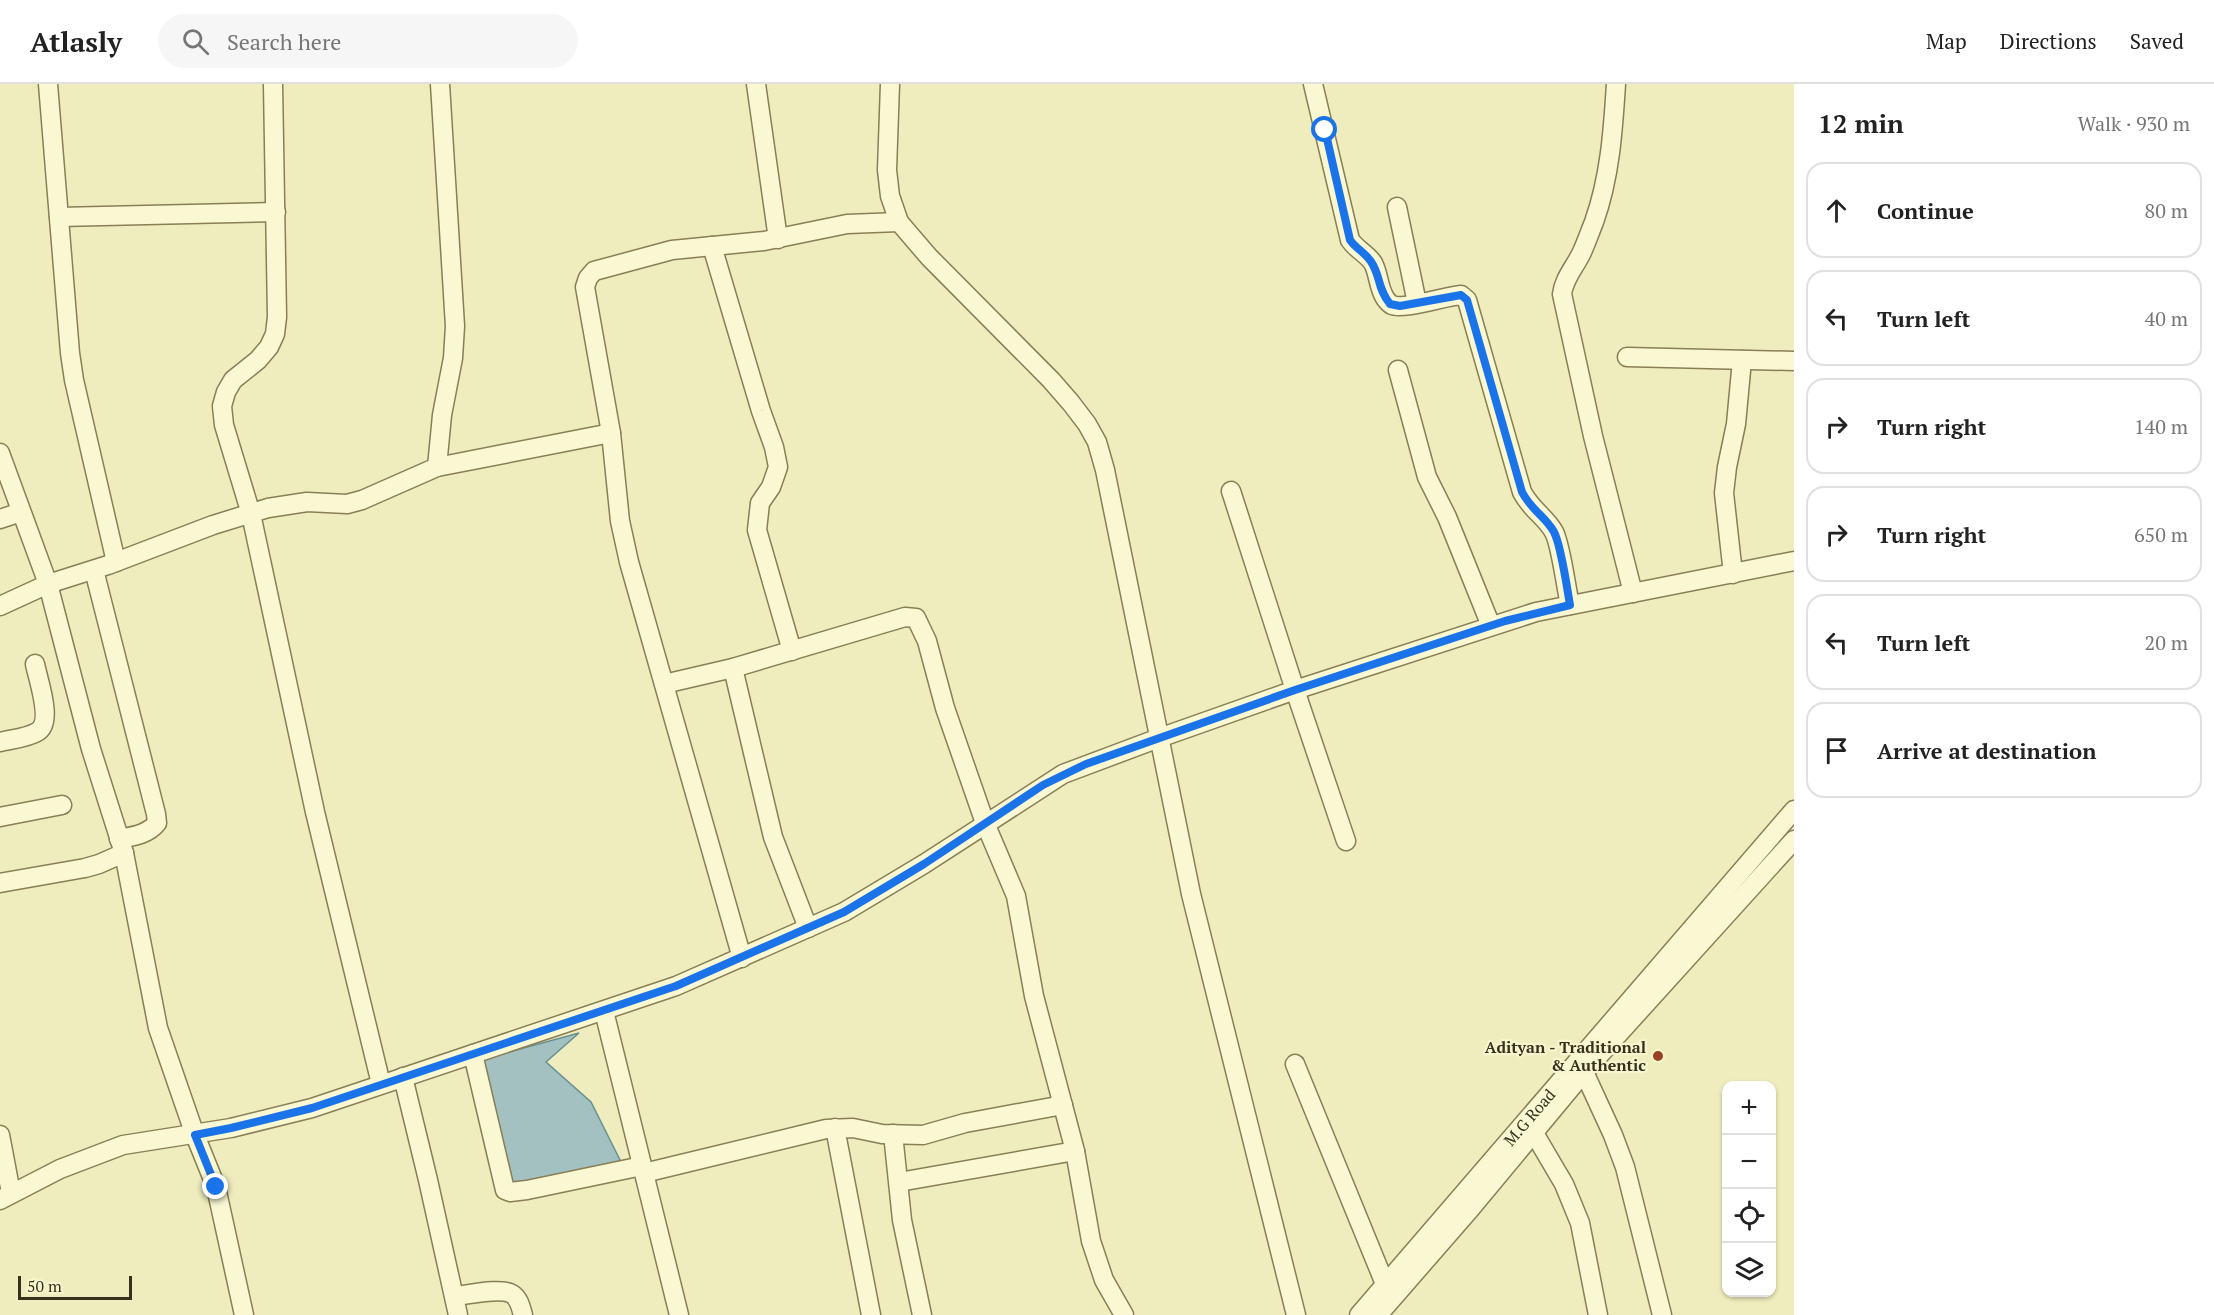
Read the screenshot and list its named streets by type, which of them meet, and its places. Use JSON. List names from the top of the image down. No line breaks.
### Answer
{"streets":{"street":["M.G Road"]},"places":["Adityan - Traditional & Authentic"],"scale_bar":"50 m","page":{"header":"Atlasly","search":"Search here","nav":["Map","Directions","Saved"],"heading":["12 min","Walk · 930 m"],"list":[["Continue","80 m"],["Turn left","40 m"],["Turn right","140 m"],["Turn right","650 m"],["Turn left","20 m"],"Arrive at destination"],"map_buttons":["+","−"],"scale":"50 m"}}
